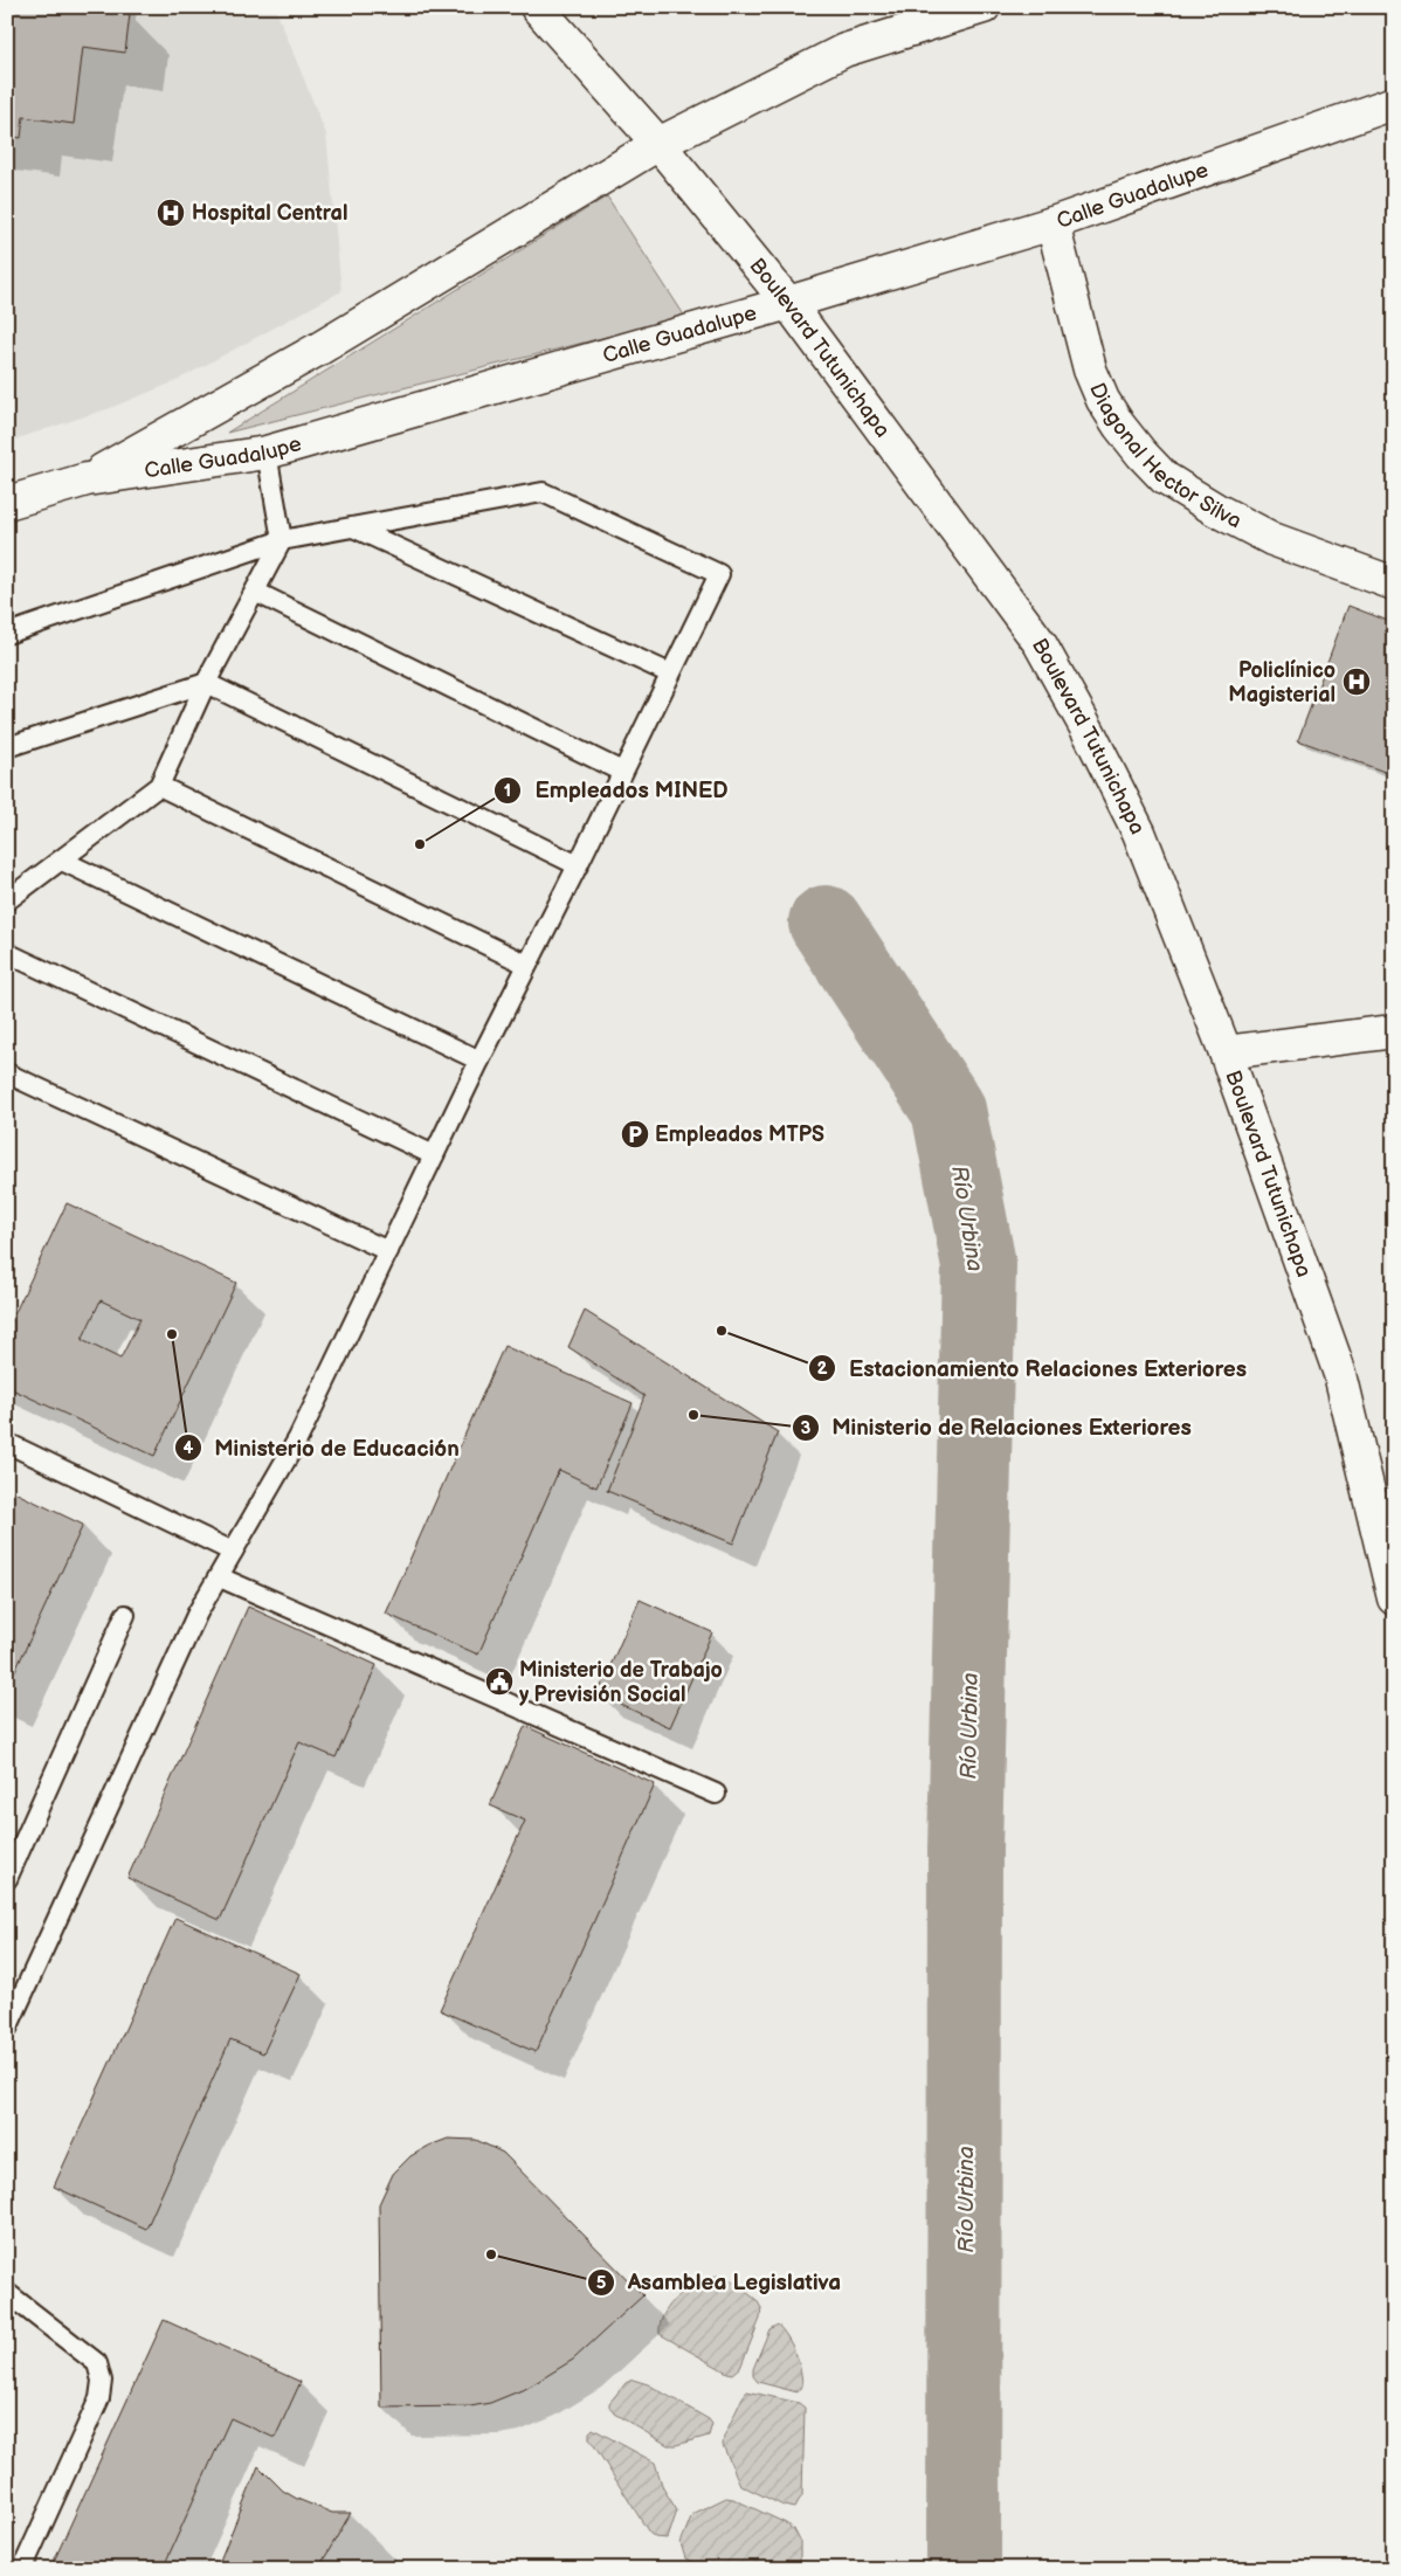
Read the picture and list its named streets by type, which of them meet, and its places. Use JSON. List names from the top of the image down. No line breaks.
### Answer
{"streets":{"street":["Calle Guadalupe","Boulevard Tutunichapa","Diagonal Hector Silva"]},"crossings":[["Calle Guadalupe","Boulevard Tutunichapa"],["Calle Guadalupe","Diagonal Hector Silva"]],"water":["Río Urbina"],"places":{"hospital":["Hospital Central","Policlínico Magisterial"],"other":["Empleados MINED","Estacionamiento Relaciones Exteriores","Ministerio de Educación","Ministerio de Relaciones Exteriores","Asamblea Legislativa"],"parking":["Empleados MTPS"],"public building":["Ministerio de Trabajo y Previsión Social"]}}
